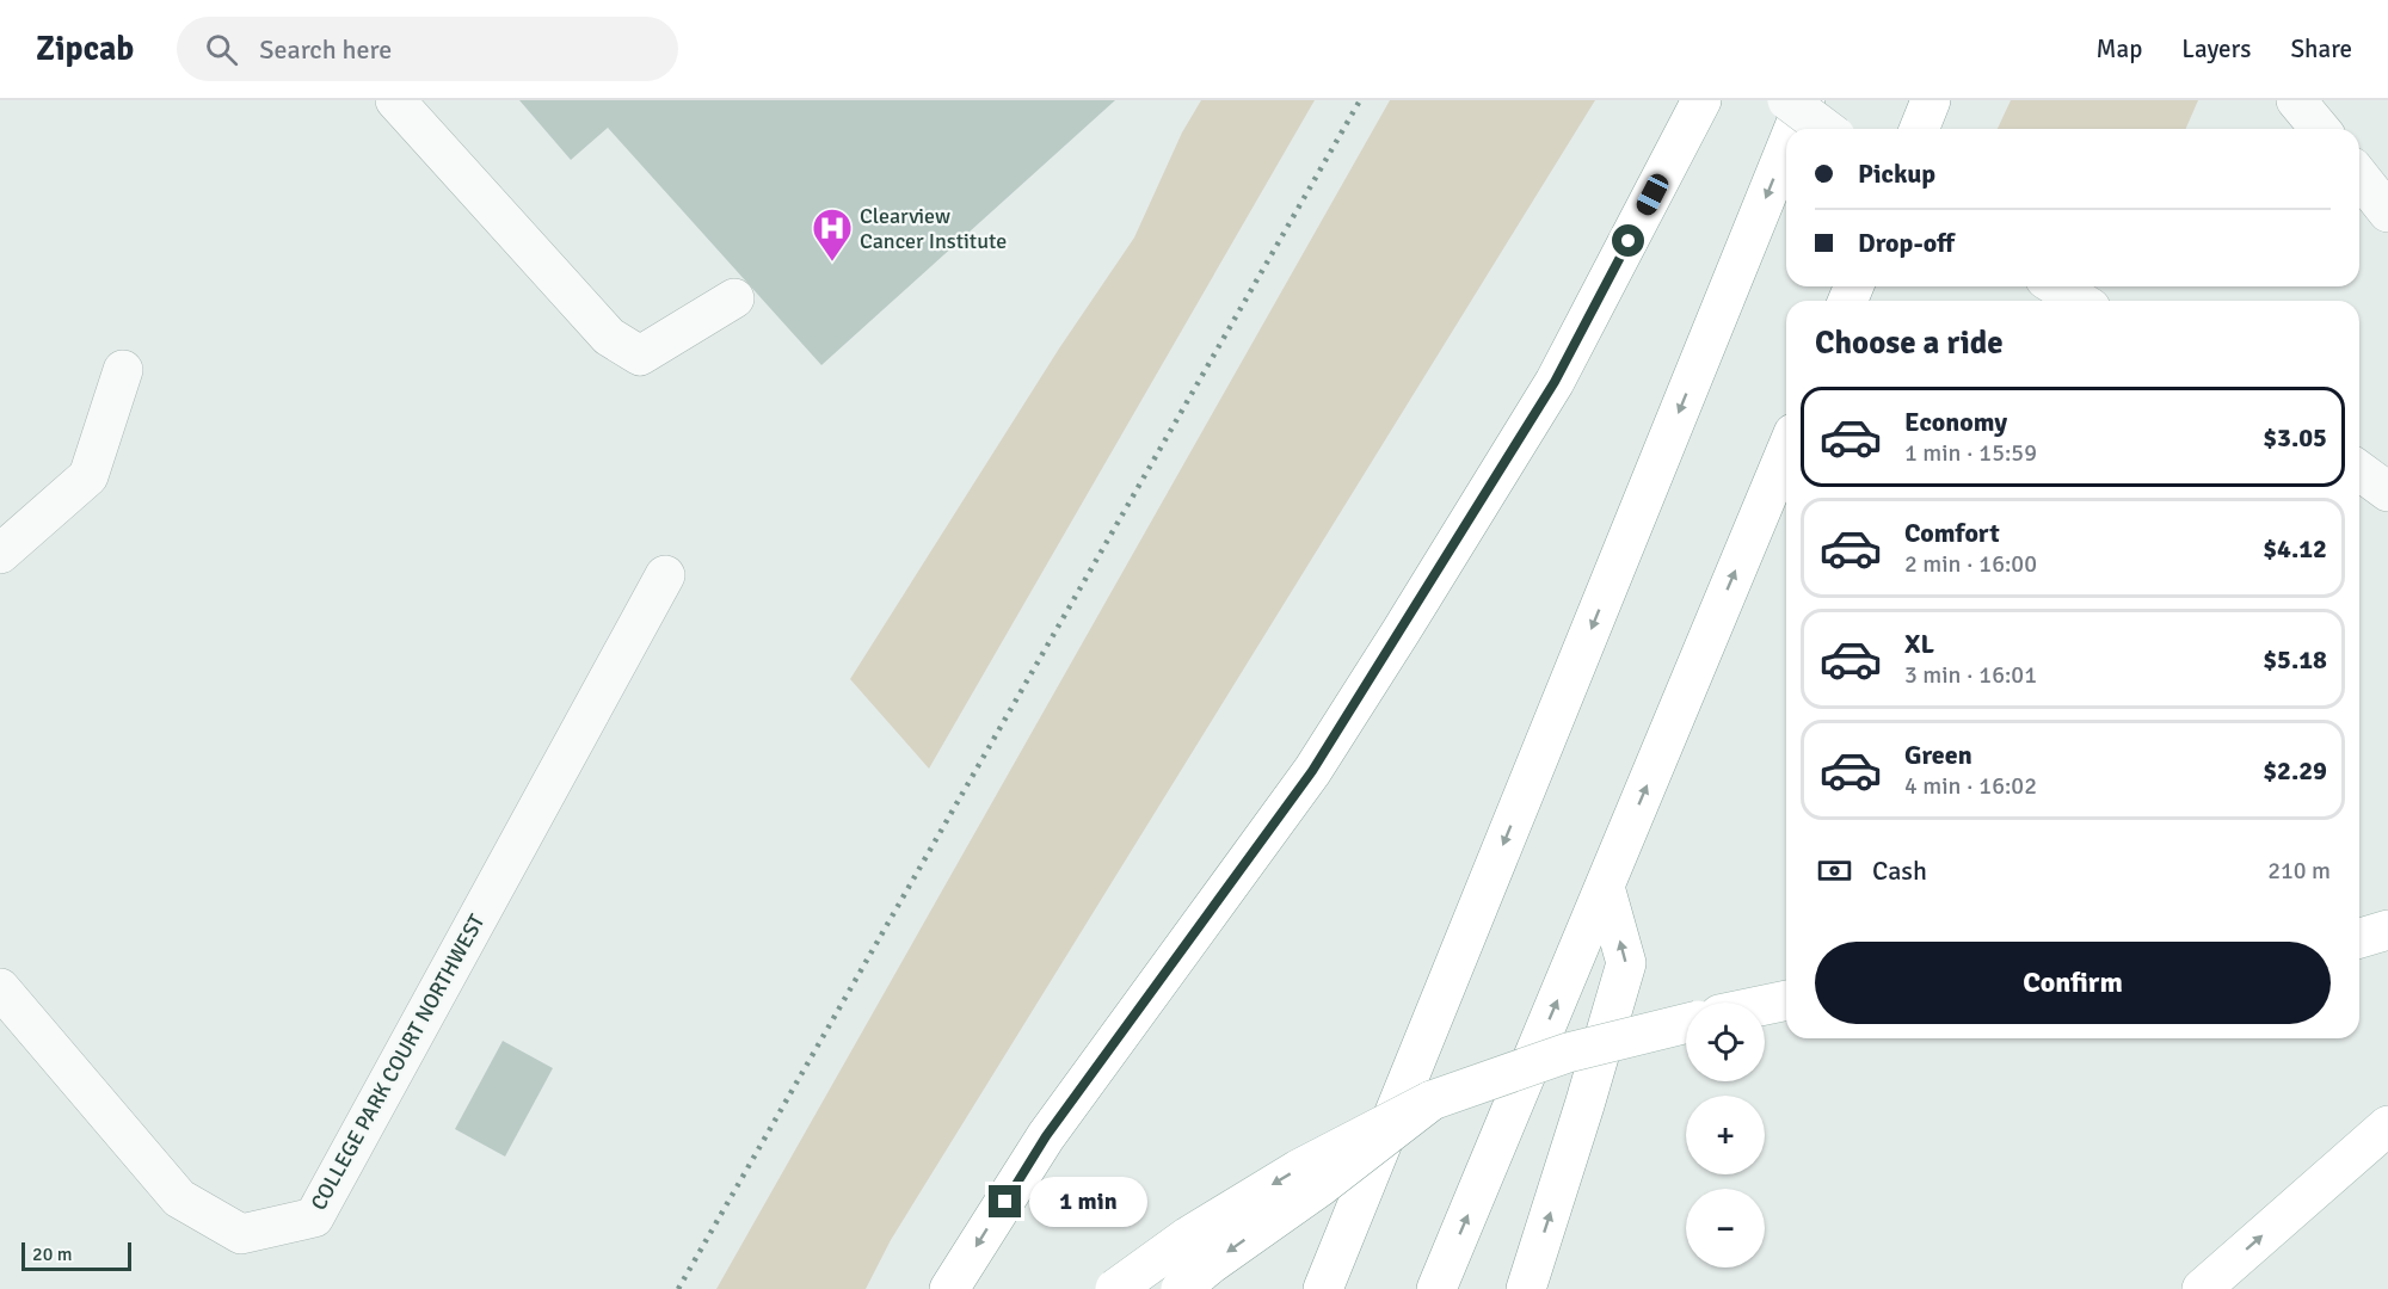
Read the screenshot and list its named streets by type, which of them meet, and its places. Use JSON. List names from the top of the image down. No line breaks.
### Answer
{"streets":{"street":["COLLEGE PARK COURT NORTHWEST"]},"places":{"hospital":["Clearview Cancer Institute"]},"scale_bar":"20 m","page":{"header":"Zipcab","search":"Search here","nav":["Map","Layers","Share"],"banner":["Pickup","Drop-off"],"heading":"Choose a ride","list":[{"name":"Economy","note":"1 min · 15:59","value":"$3.05"},{"name":"Comfort","note":"2 min · 16:00","value":"$4.12"},{"name":"XL","note":"3 min · 16:01","value":"$5.18"},{"name":"Green","note":"4 min · 16:02","value":"$2.29"}],"pay":["Cash","210 m"],"buttons":"Confirm","map_buttons":["+","−"],"bubble":"1 min","scale":"20 m"}}
